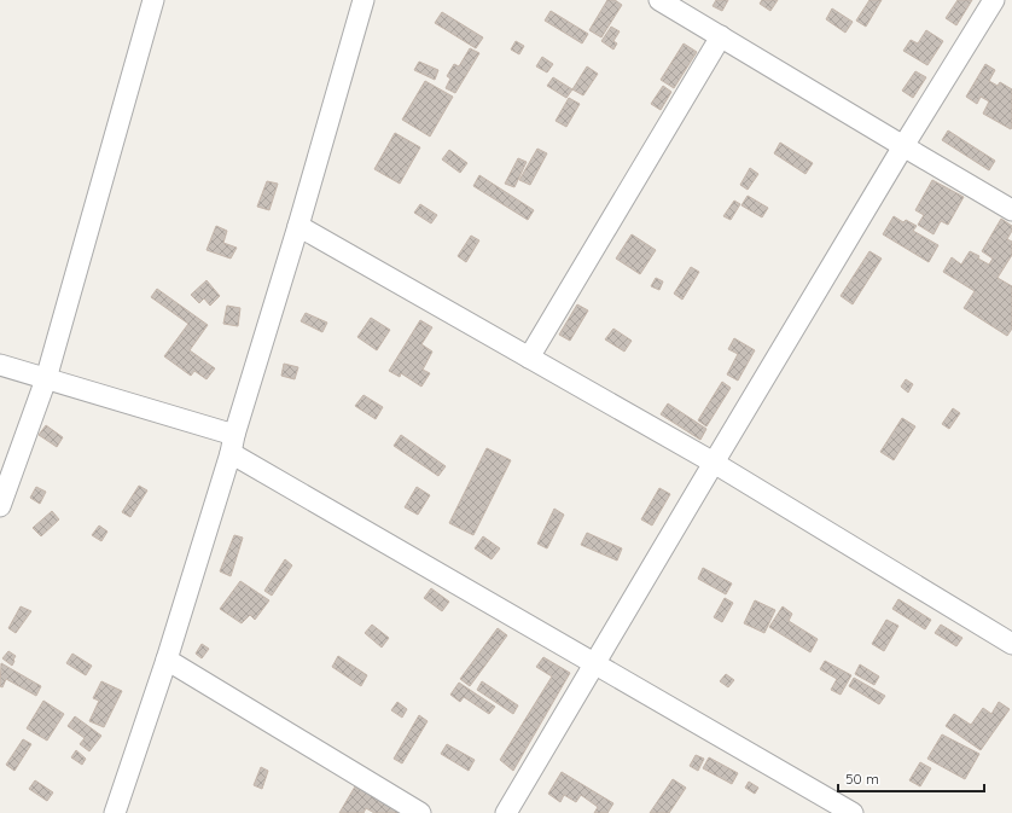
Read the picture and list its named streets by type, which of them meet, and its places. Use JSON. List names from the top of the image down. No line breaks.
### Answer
{"scale_bar":"50 m"}
